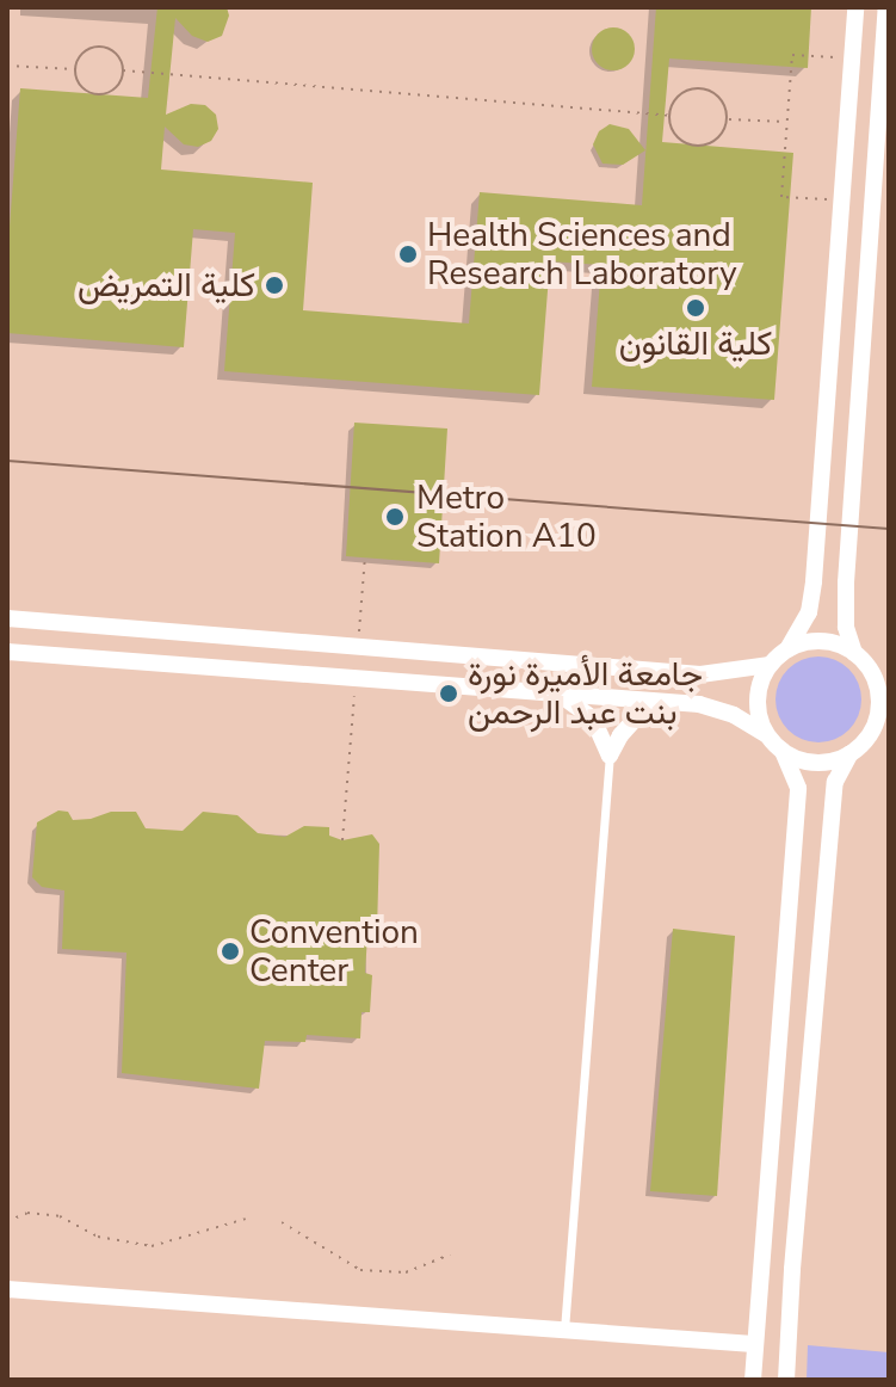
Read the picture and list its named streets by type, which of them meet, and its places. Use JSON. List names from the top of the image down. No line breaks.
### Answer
{"places":["Health Sciences and Research Laboratory","كلية التمريض","كلية القانون","Metro Station A10","جامعة الأميرة نورة بنت عبد الرحمن","Convention Center"]}
